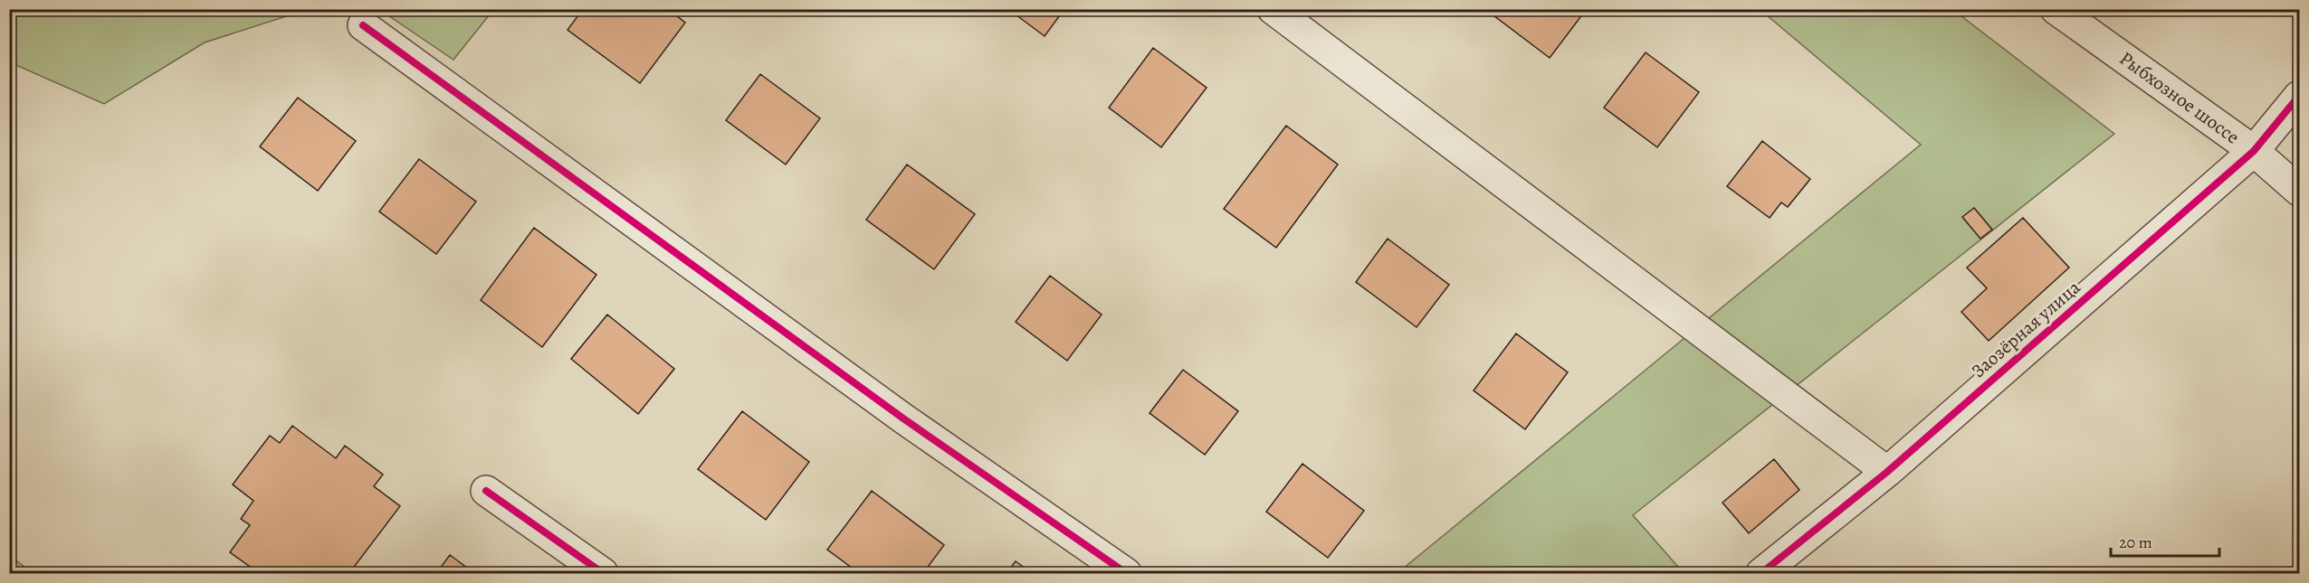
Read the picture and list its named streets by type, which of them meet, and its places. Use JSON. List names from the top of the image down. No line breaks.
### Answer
{"streets":{"street":["Рыбхозное шоссе","Заозёрная улица"]},"crossings":[["Рыбхозное шоссе","Заозёрная улица"]],"scale_bar":"20 m"}
